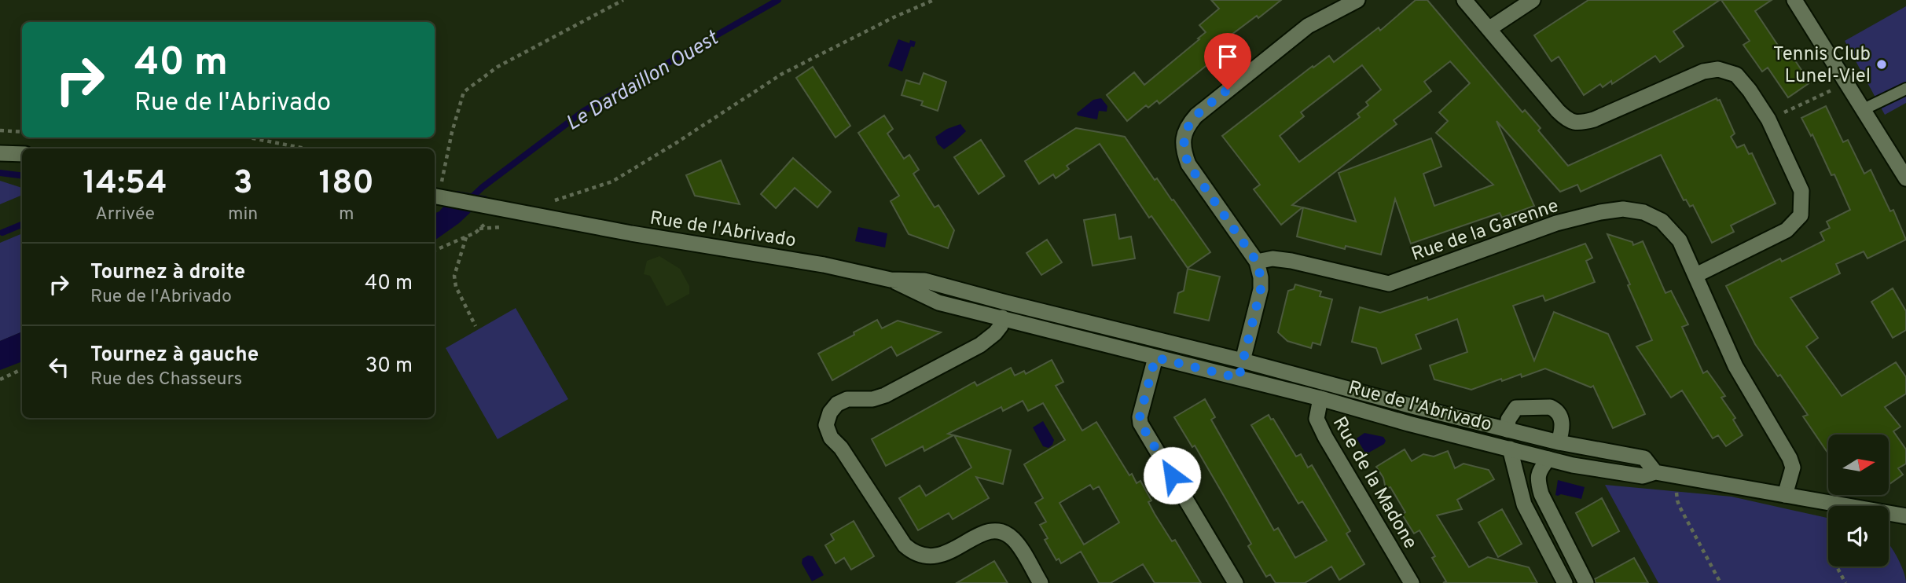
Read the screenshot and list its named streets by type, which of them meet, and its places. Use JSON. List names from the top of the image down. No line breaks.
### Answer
{"streets":{"street":["Rue de l'Abrivado","Rue de la Garenne","Rue de la Madone"]},"crossings":[["Rue de l'Abrivado","Rue de la Garenne"],["Rue de l'Abrivado","Rue de la Madone"]],"water":["Le Dardaillon Ouest"],"places":["Tennis Club Lunel-Viel"],"north":"right","page":{"turn":["40 m","Rue de l'Abrivado"],"eta":["14:54","Arrivée","3","min","180","m"],"list":[{"name":"Tournez à droite","note":"Rue de l'Abrivado","value":"40 m"},{"name":"Tournez à gauche","note":"Rue des Chasseurs","value":"30 m"}]}}
